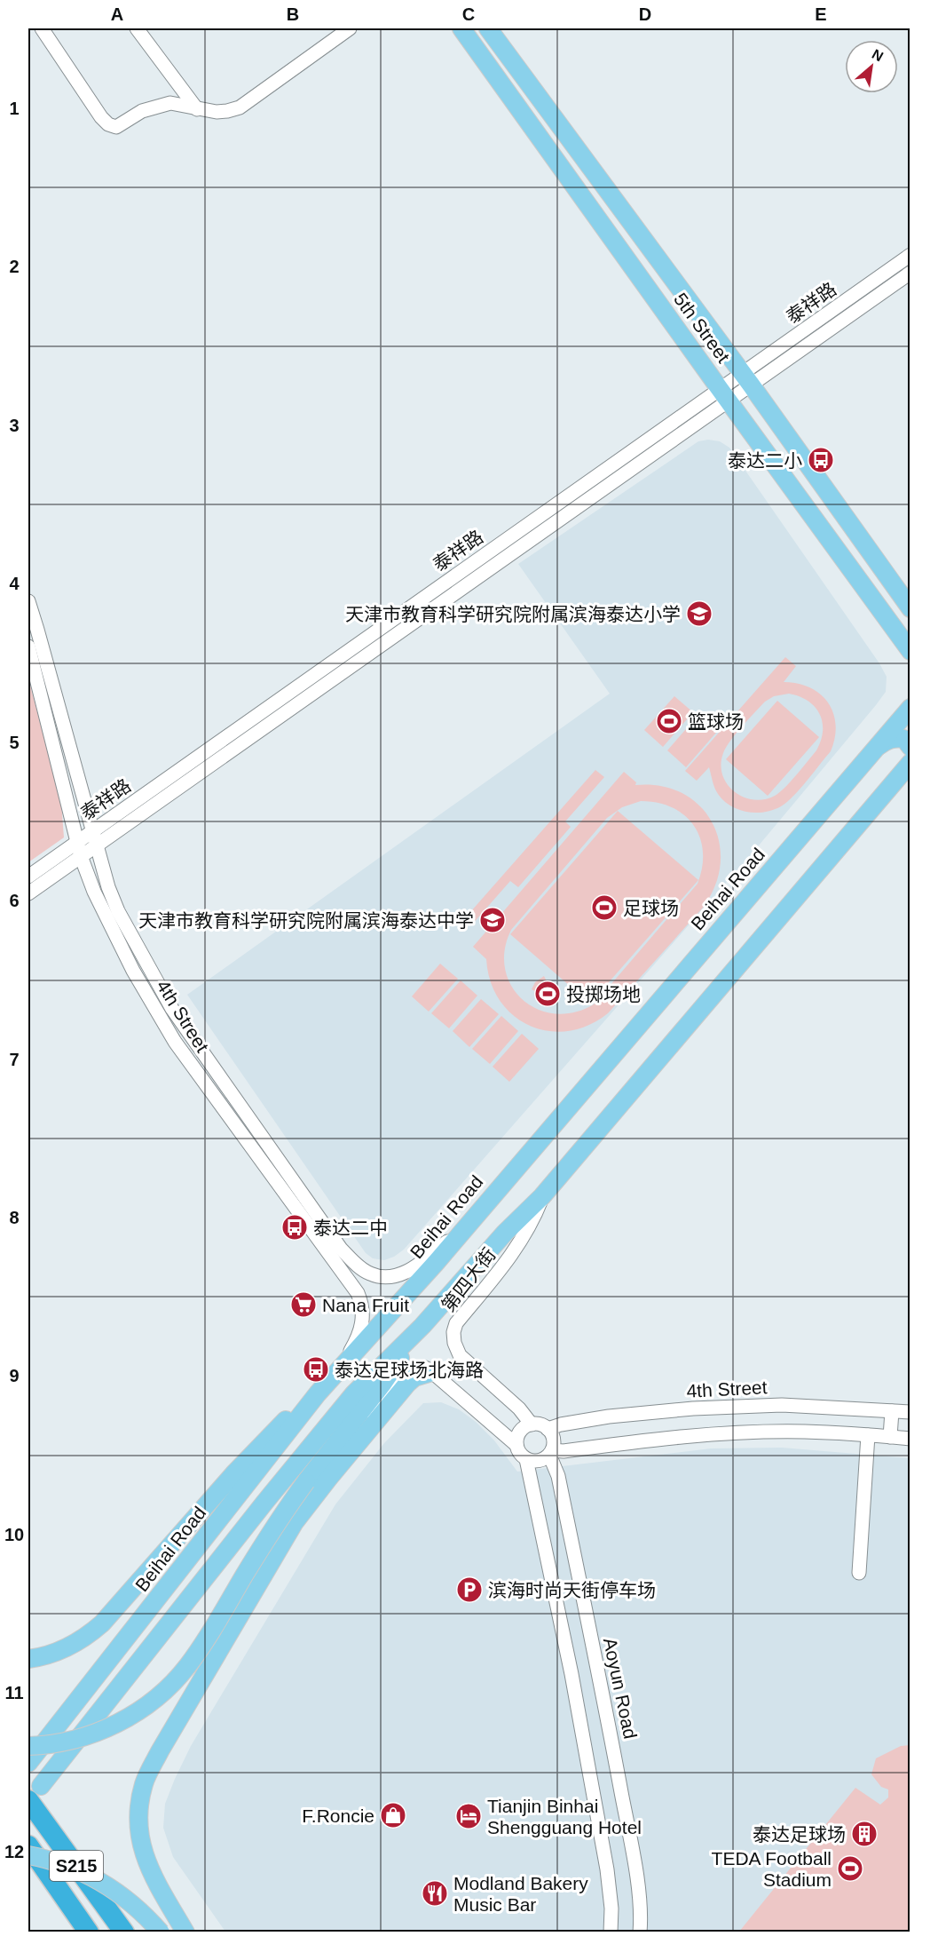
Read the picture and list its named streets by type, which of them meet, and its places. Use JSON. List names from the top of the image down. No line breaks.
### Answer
{"streets":{"highway":["S215"],"main road":["5th Street","Beihai Road"],"street":["泰祥路","4th Street","第四大街","Aoyun Road"]},"crossings":[["泰祥路","5th Street"],["泰祥路","4th Street"],["Beihai Road","4th Street"],["4th Street","第四大街"],["4th Street","Aoyun Road"],["第四大街","Aoyun Road"]],"places":{"bus stop":["泰达二小","泰达二中","泰达足球场北海路"],"school or university":["天津市教育科学研究院附属滨海泰达小学","天津市教育科学研究院附属滨海泰达中学"],"sports":["篮球场","足球场","投掷场地","TEDA Football Stadium"],"supermarket":["Nana Fruit"],"parking":["滨海时尚天街停车场"],"shop":["F.Roncie"],"hotel":["Tianjin Binhai Shengguang Hotel"],"building":["泰达足球场"],"restaurant":["Modland Bakery Music Bar"]},"north":"top right","grid":{"columns":["A","B","C","D","E"],"rows":["1","2","3","4","5","6","7","8","9","10","11","12"]}}
